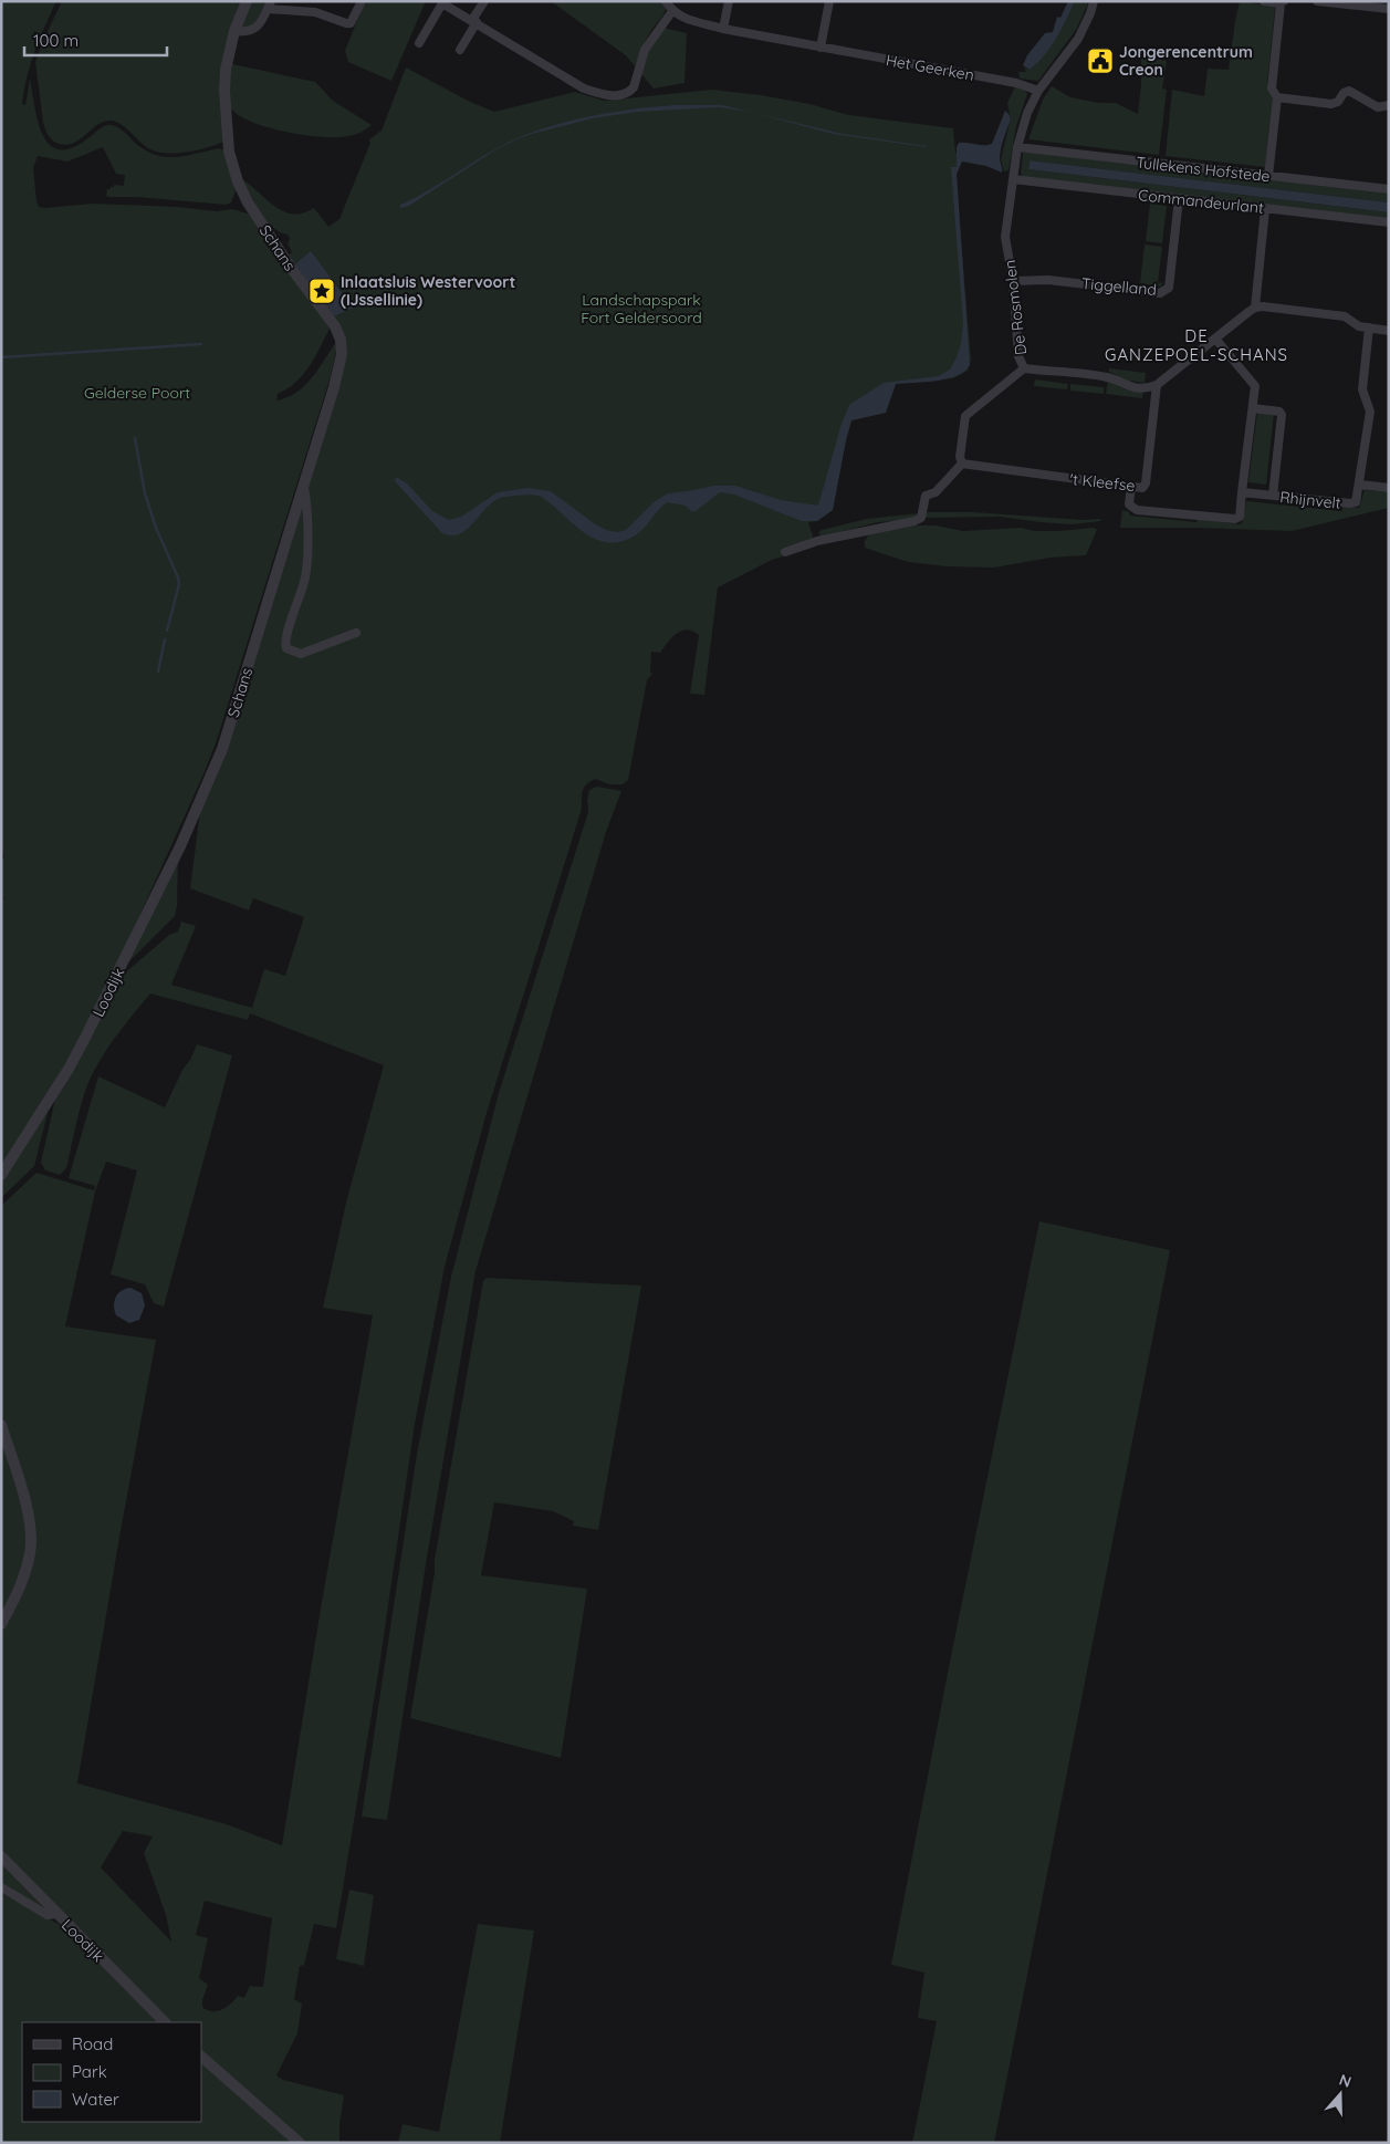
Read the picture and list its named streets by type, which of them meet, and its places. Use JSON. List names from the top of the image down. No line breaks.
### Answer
{"streets":{"street":["Het Geerken","Tullekens Hofstede","Commandeurlant","Schans","Tiggelland","De Rosmolen","'t Kleefse","Rhijnvelt","Loodijk"]},"crossings":[["Het Geerken","De Rosmolen"],["Tullekens Hofstede","De Rosmolen"],["Commandeurlant","Tiggelland"],["Commandeurlant","De Rosmolen"],["Schans","Loodijk"],["Tiggelland","De Rosmolen"],["De Rosmolen","'t Kleefse"]],"districts":["DE GANZEPOEL-SCHANS"],"parks":["Landschapspark Fort Geldersoord","Gelderse Poort"],"places":{"public building":["Jongerencentrum Creon"],"place":["Inlaatsluis Westervoort (IJssellinie)"]},"legend":["Road","Park","Water"],"scale_bar":"100 m","north":"top"}
